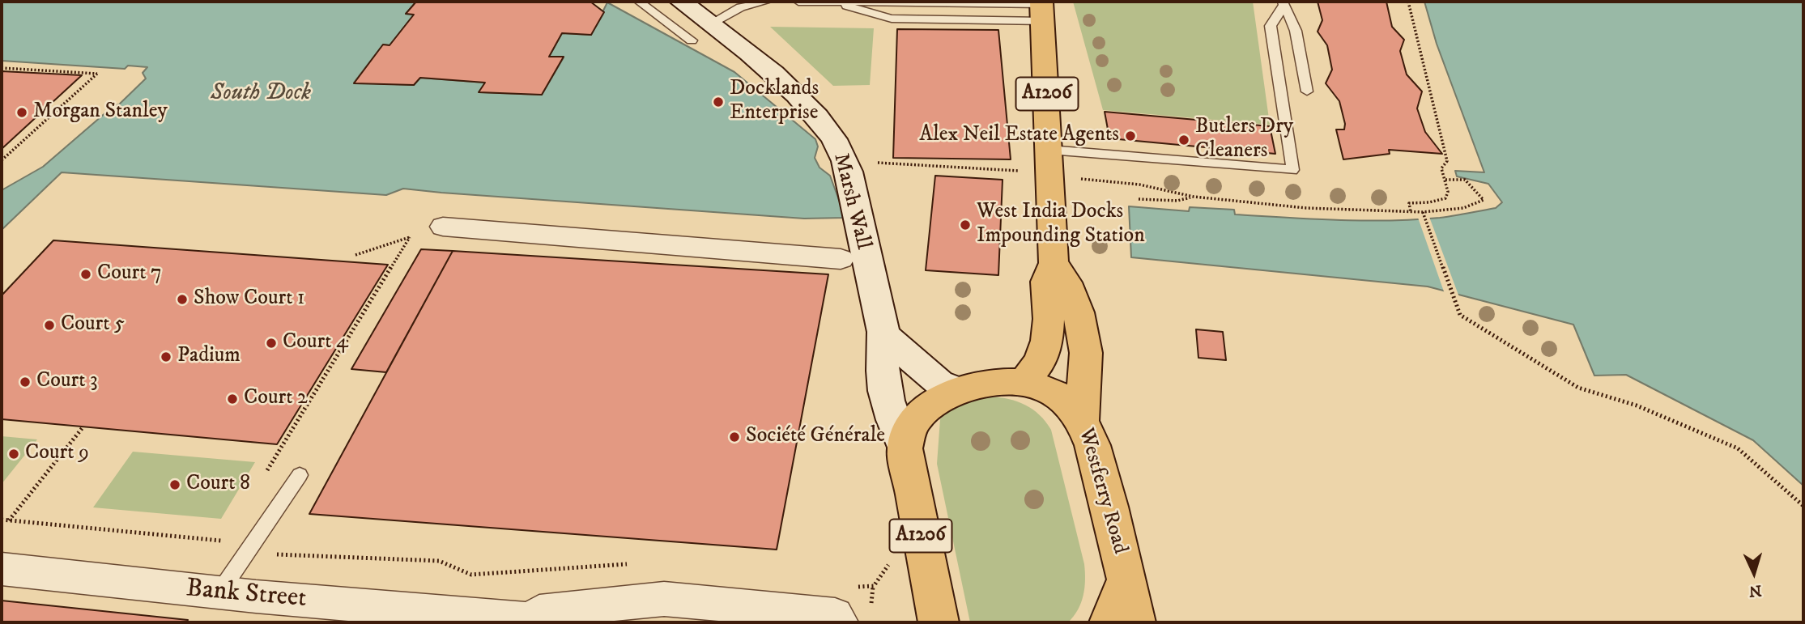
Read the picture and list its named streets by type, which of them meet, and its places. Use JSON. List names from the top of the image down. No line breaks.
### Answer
{"streets":{"main road":["A1206","Westferry Road"],"street":["Marsh Wall","Bank Street"]},"crossings":[["A1206","Marsh Wall"],["A1206","Westferry Road"]],"water":["South Dock"],"places":["Docklands Enterprise","Morgan Stanley","Alex Neil Estate Agents","Butlers Dry Cleaners","West India Docks Impounding Station","Court 7","Show Court 1","Court 5","Court 4","Padium","Court 3","Court 2","Société Générale","Court 9","Court 8"],"north":"bottom"}
